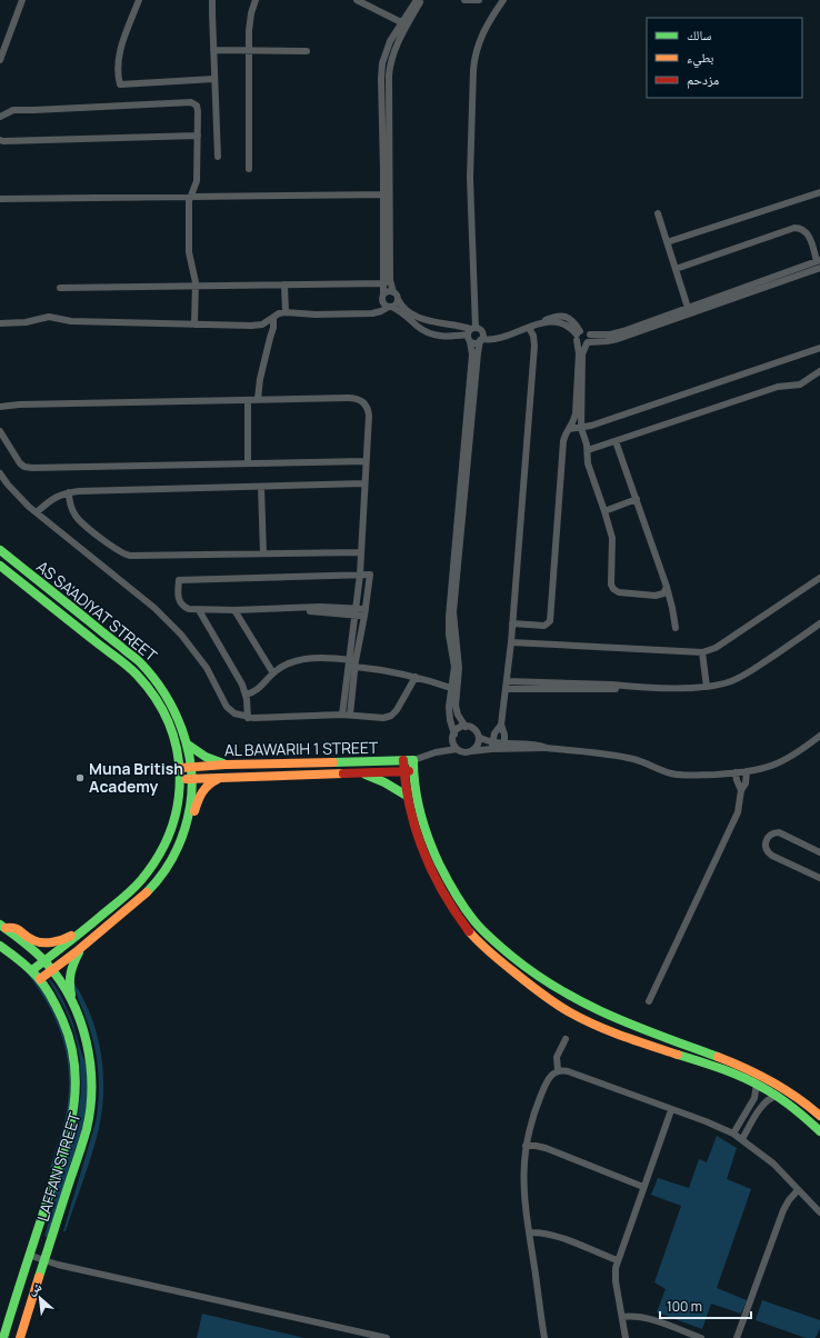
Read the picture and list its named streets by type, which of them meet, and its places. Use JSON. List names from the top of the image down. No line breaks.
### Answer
{"streets":{"street":["AS SA'ADIYAT STREET","AL BAWARIH 1 STREET","LAFFAN STREET"]},"crossings":[["AS SA'ADIYAT STREET","AL BAWARIH 1 STREET"],["AS SA'ADIYAT STREET","LAFFAN STREET"]],"places":["Muna British Academy"],"legend":["سالك","بطيء","مزدحم"],"scale_bar":"100 m","north":"top left"}
